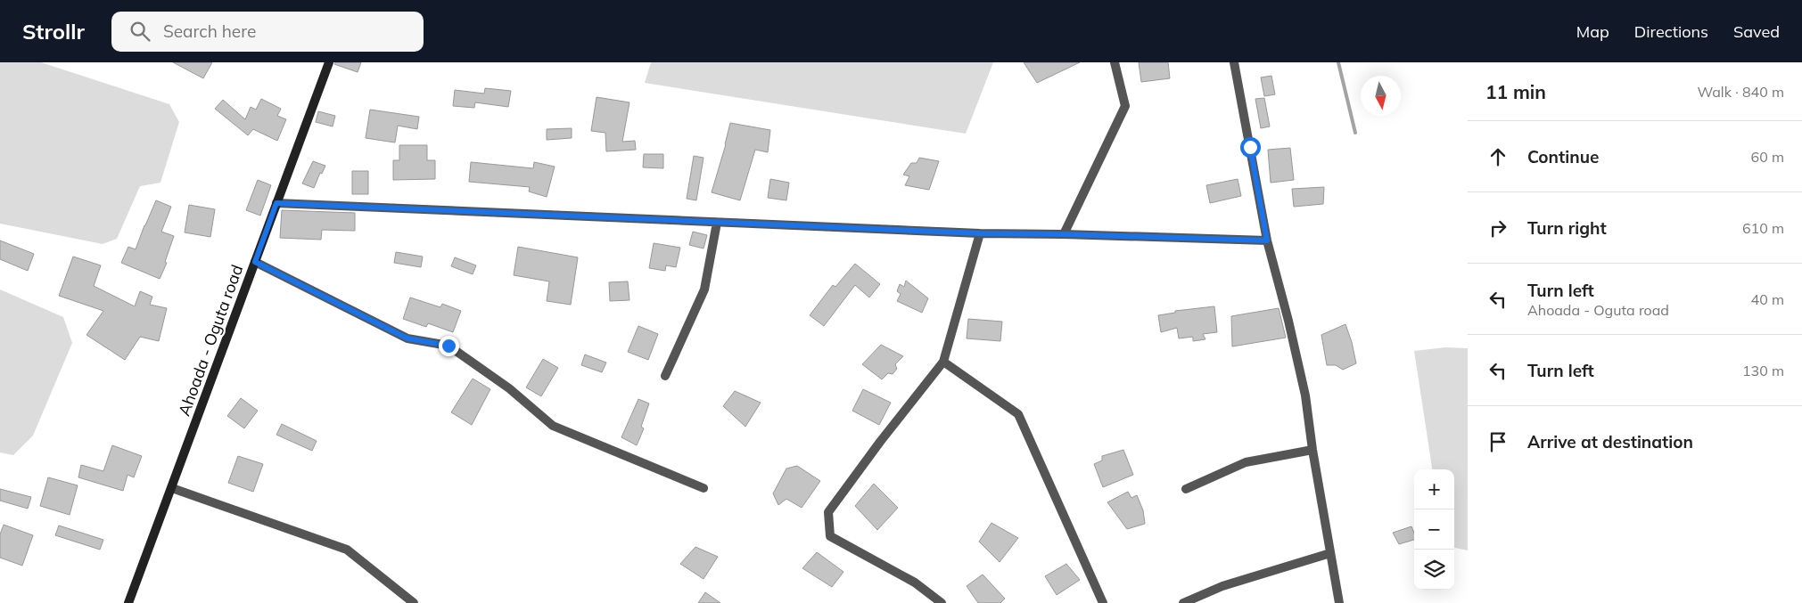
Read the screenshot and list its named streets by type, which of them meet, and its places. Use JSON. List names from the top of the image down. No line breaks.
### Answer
{"streets":{"main road":["Ahoada - Oguta road"]},"north":"bottom","page":{"header":"Strollr","search":"Search here","nav":["Map","Directions","Saved"],"heading":["11 min","Walk · 840 m"],"list":[["Continue","60 m"],["Turn right","610 m"],["Turn left","Ahoada - Oguta road","40 m"],["Turn left","130 m"],"Arrive at destination"],"map_buttons":["+","−"]}}
